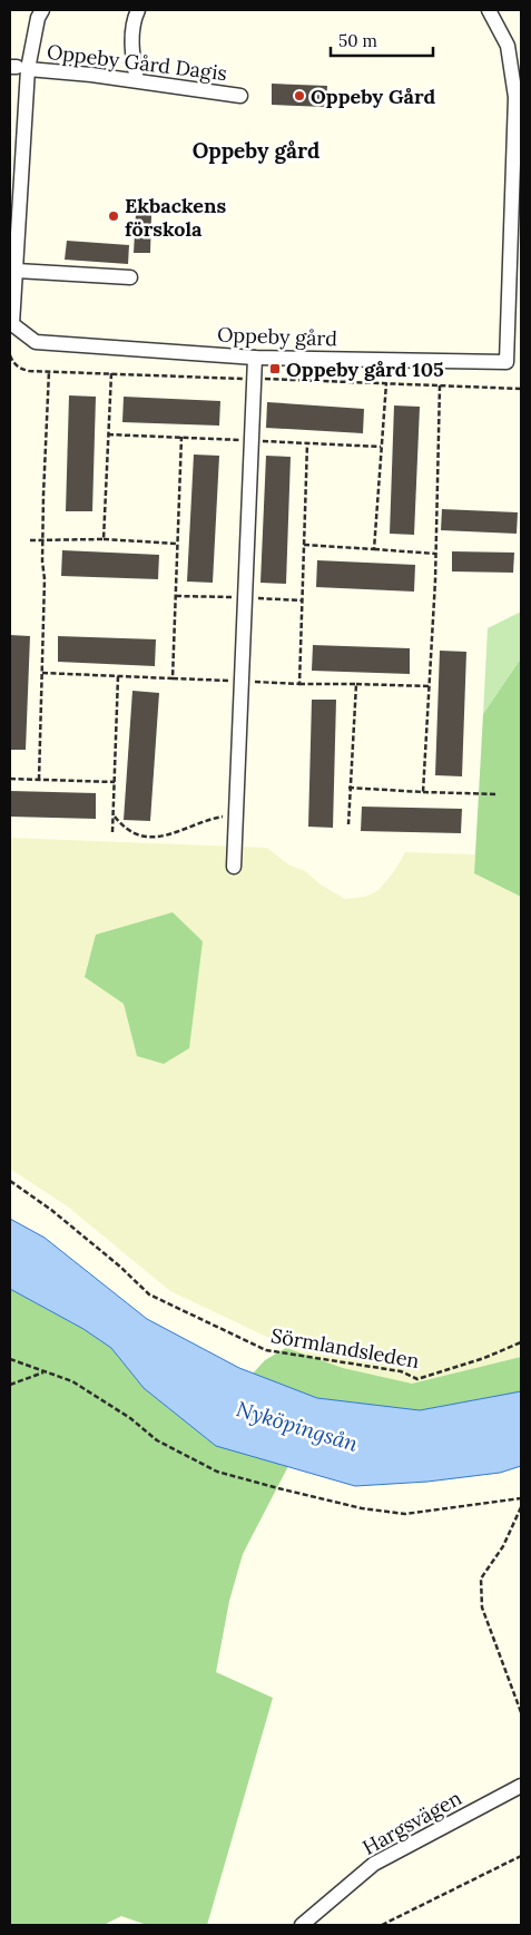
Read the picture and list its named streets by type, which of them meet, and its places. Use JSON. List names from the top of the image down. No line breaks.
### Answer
{"streets":{"street":["Oppeby Gård Dagis","Oppeby gård","Hargsvägen"],"path":["Sörmlandsleden"]},"crossings":[["Oppeby Gård Dagis","Oppeby gård"]],"districts":["Oppeby gård"],"water":["Nyköpingsån"],"places":{"other":["Oppeby Gård","Ekbackens förskola"],"transit":["Oppeby gård 105"]},"scale_bar":"50 m"}
